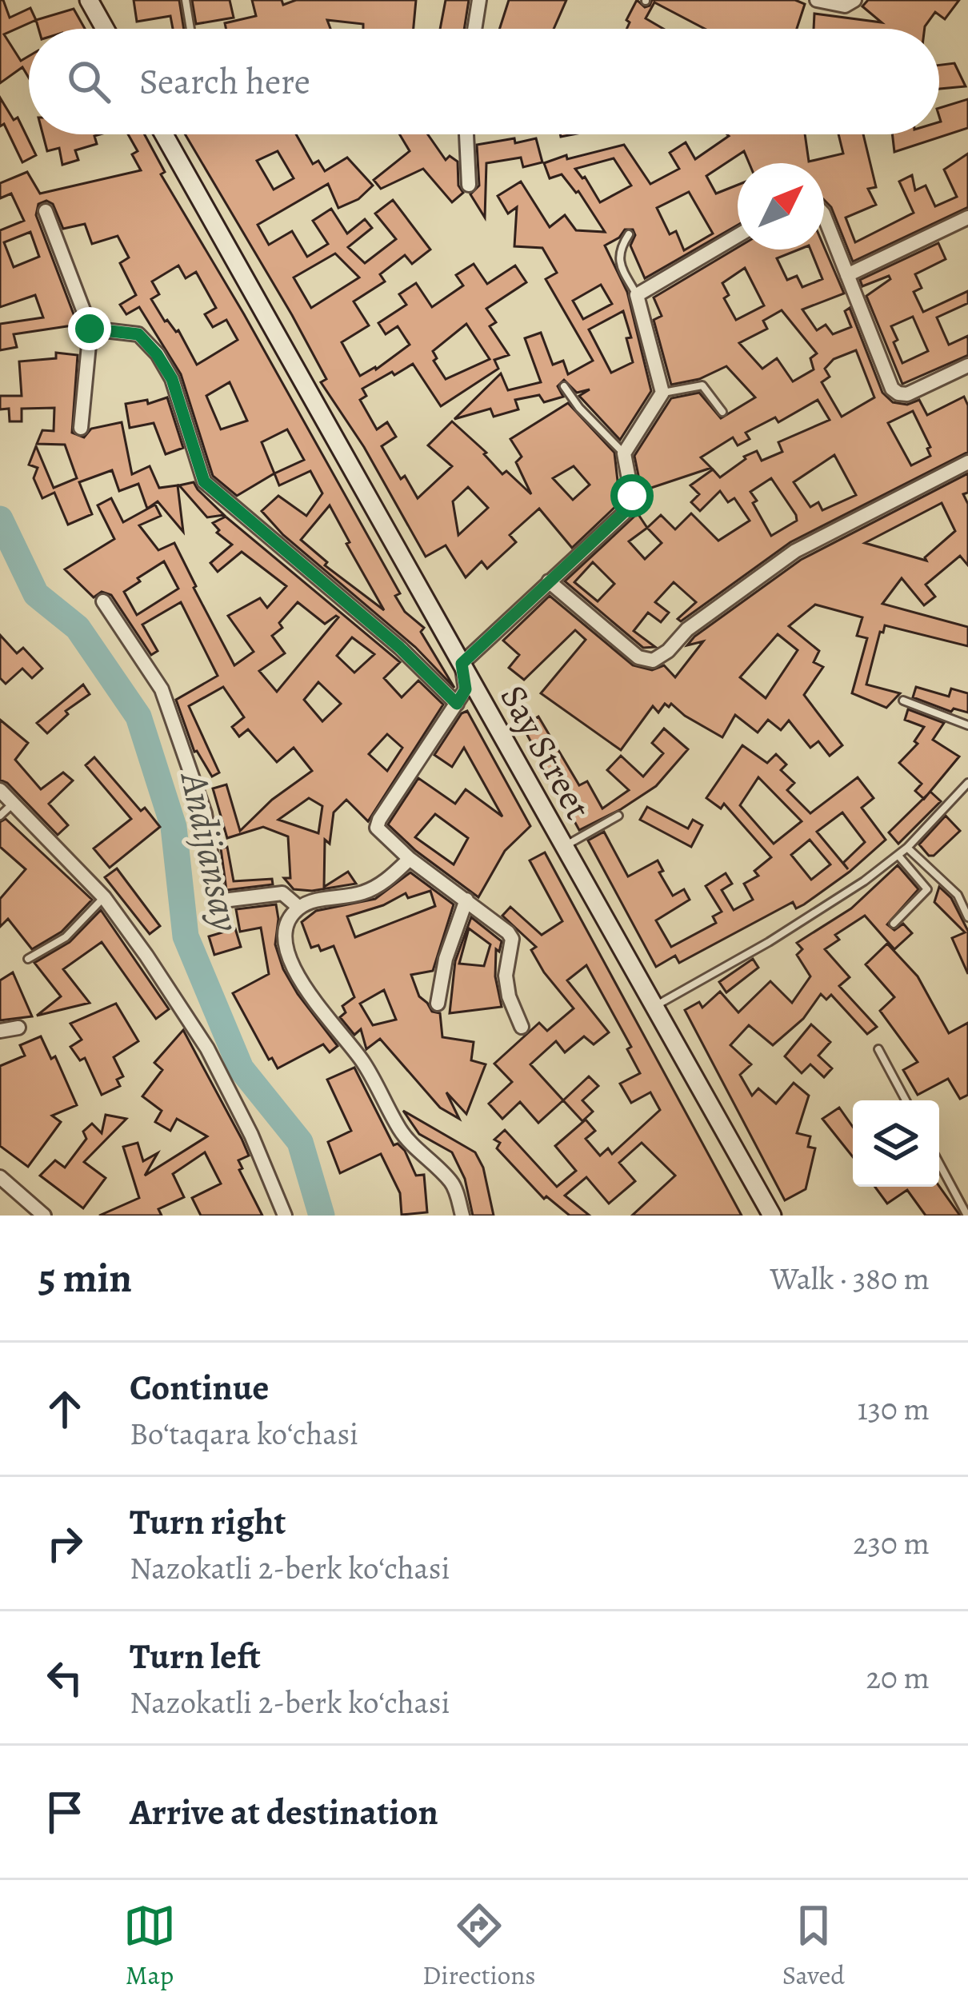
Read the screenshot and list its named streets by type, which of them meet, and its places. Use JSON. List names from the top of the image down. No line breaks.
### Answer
{"streets":{"main road":["Say Street"]},"water":["Andijansay"],"north":"top right","page":{"search":"Search here","heading":["5 min","Walk · 380 m"],"list":[["Continue","Boʻtaqara koʻchasi","130 m"],["Turn right","Nazokatli 2-berk koʻchasi","230 m"],["Turn left","Nazokatli 2-berk koʻchasi","20 m"],"Arrive at destination"],"nav":["Map","Directions","Saved"]}}
